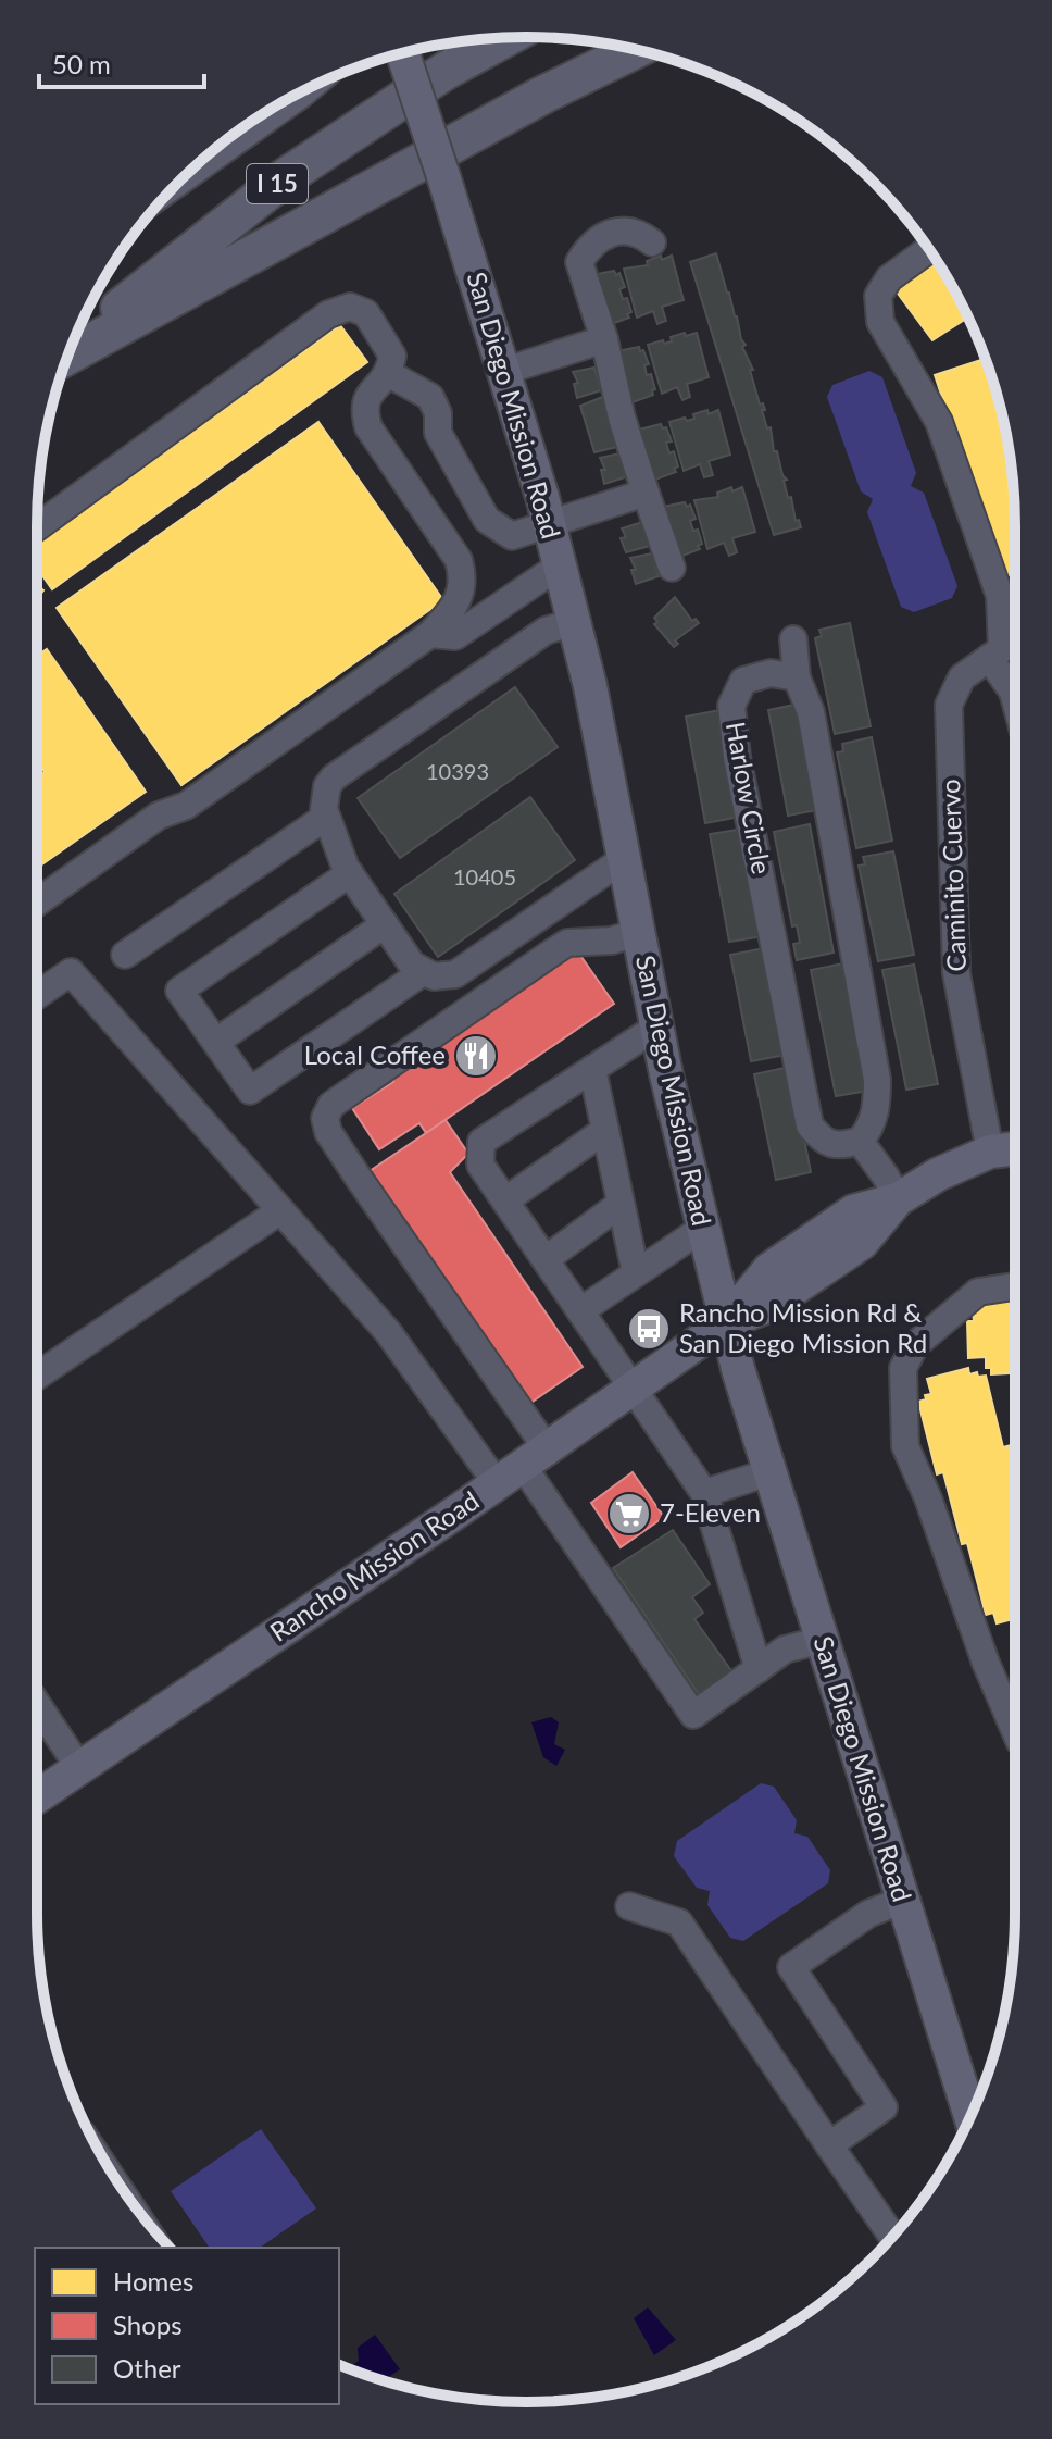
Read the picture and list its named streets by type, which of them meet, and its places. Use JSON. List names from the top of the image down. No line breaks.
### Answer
{"streets":{"highway":["I 15"],"main road":["San Diego Mission Road","Rancho Mission Road"],"street":["Harlow Circle","Caminito Cuervo"]},"crossings":[["San Diego Mission Road","Rancho Mission Road"],["Caminito Cuervo","Rancho Mission Road"]],"places":{"restaurant":["Local Coffee"],"bus stop":["Rancho Mission Rd & San Diego Mission Rd"],"supermarket":["7-Eleven"]},"house_numbers":["10393","10405"],"legend":["Homes","Shops","Other"],"scale_bar":"50 m"}
